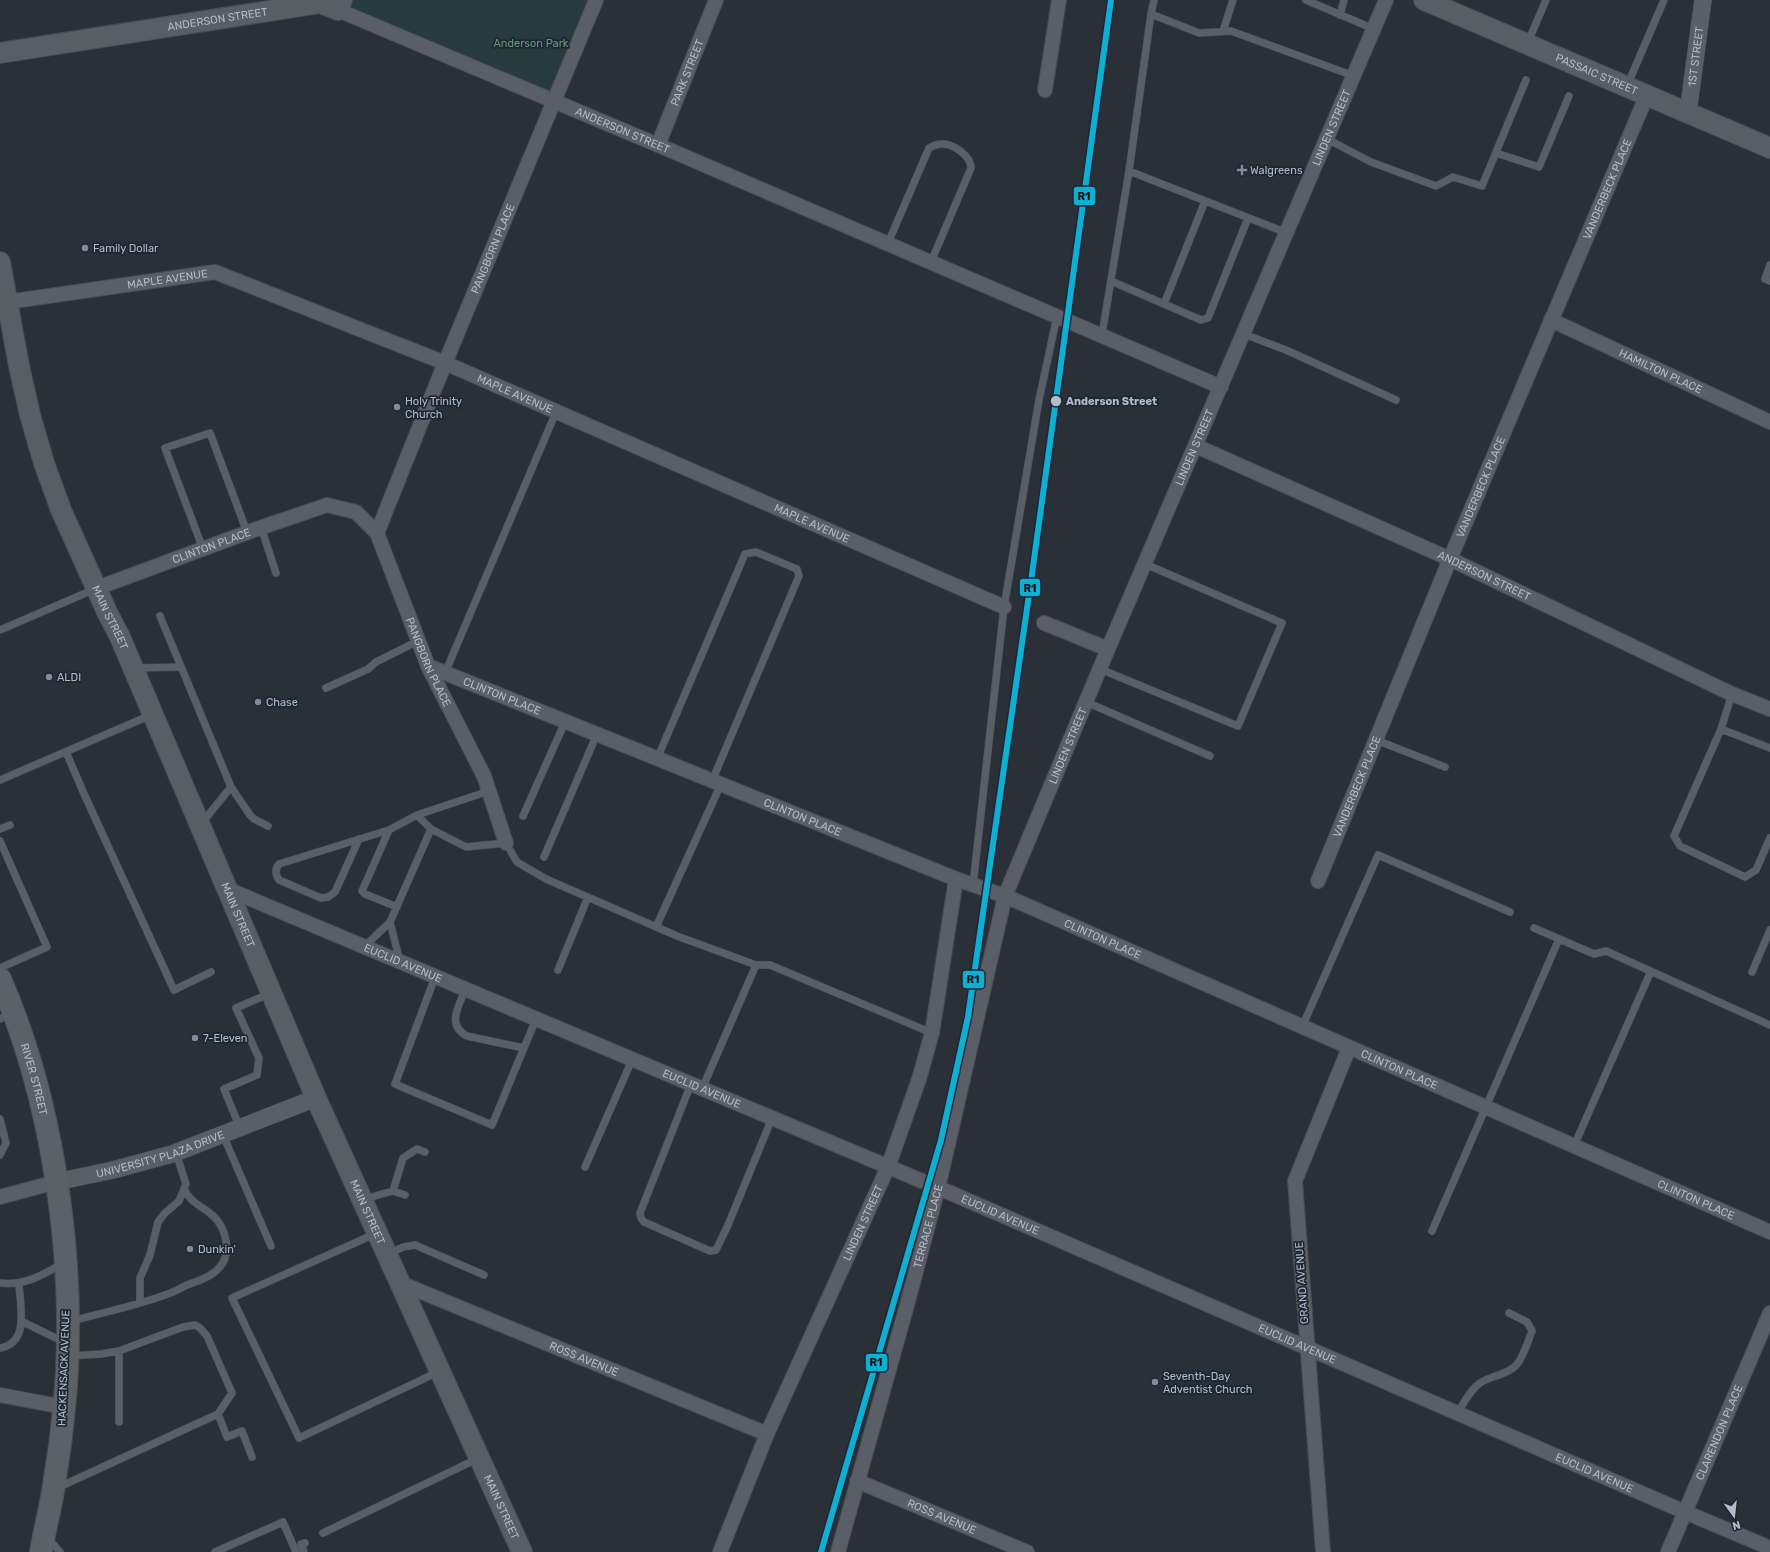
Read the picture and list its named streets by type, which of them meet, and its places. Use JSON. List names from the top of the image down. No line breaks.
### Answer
{"streets":{"main road":["ANDERSON STREET","PASSAIC STREET","MAIN STREET","RIVER STREET","HACKENSACK AVENUE"],"street":["1ST STREET","PARK STREET","LINDEN STREET","VANDERBECK PLACE","PANGBORN PLACE","MAPLE AVENUE","HAMILTON PLACE","CLINTON PLACE","EUCLID AVENUE","UNIVERSITY PLAZA DRIVE","TERRACE PLACE","GRAND AVENUE","ROSS AVENUE","CLARENDON PLACE"]},"crossings":[["ANDERSON STREET","PARK STREET"],["ANDERSON STREET","LINDEN STREET"],["ANDERSON STREET","VANDERBECK PLACE"],["ANDERSON STREET","PANGBORN PLACE"],["1ST STREET","PASSAIC STREET"],["PASSAIC STREET","VANDERBECK PLACE"],["LINDEN STREET","CLINTON PLACE"],["LINDEN STREET","EUCLID AVENUE"],["LINDEN STREET","TERRACE PLACE"],["LINDEN STREET","ROSS AVENUE"],["VANDERBECK PLACE","HAMILTON PLACE"],["PANGBORN PLACE","MAPLE AVENUE"],["PANGBORN PLACE","CLINTON PLACE"],["MAPLE AVENUE","MAIN STREET"],["CLINTON PLACE","MAIN STREET"],["CLINTON PLACE","TERRACE PLACE"],["CLINTON PLACE","GRAND AVENUE"],["MAIN STREET","EUCLID AVENUE"],["MAIN STREET","UNIVERSITY PLAZA DRIVE"],["MAIN STREET","ROSS AVENUE"],["EUCLID AVENUE","TERRACE PLACE"],["EUCLID AVENUE","GRAND AVENUE"],["EUCLID AVENUE","CLARENDON PLACE"],["RIVER STREET","UNIVERSITY PLAZA DRIVE"],["RIVER STREET","HACKENSACK AVENUE"],["UNIVERSITY PLAZA DRIVE","HACKENSACK AVENUE"],["TERRACE PLACE","ROSS AVENUE"]],"parks":["Anderson Park"],"places":{"health":["Walgreens"],"other":["Family Dollar","Anderson Street","Holy Trinity Church","ALDI","Chase","7-Eleven","Dunkin'","Seventh-Day Adventist Church"]},"lines":["transit line R1"],"north":"bottom"}
